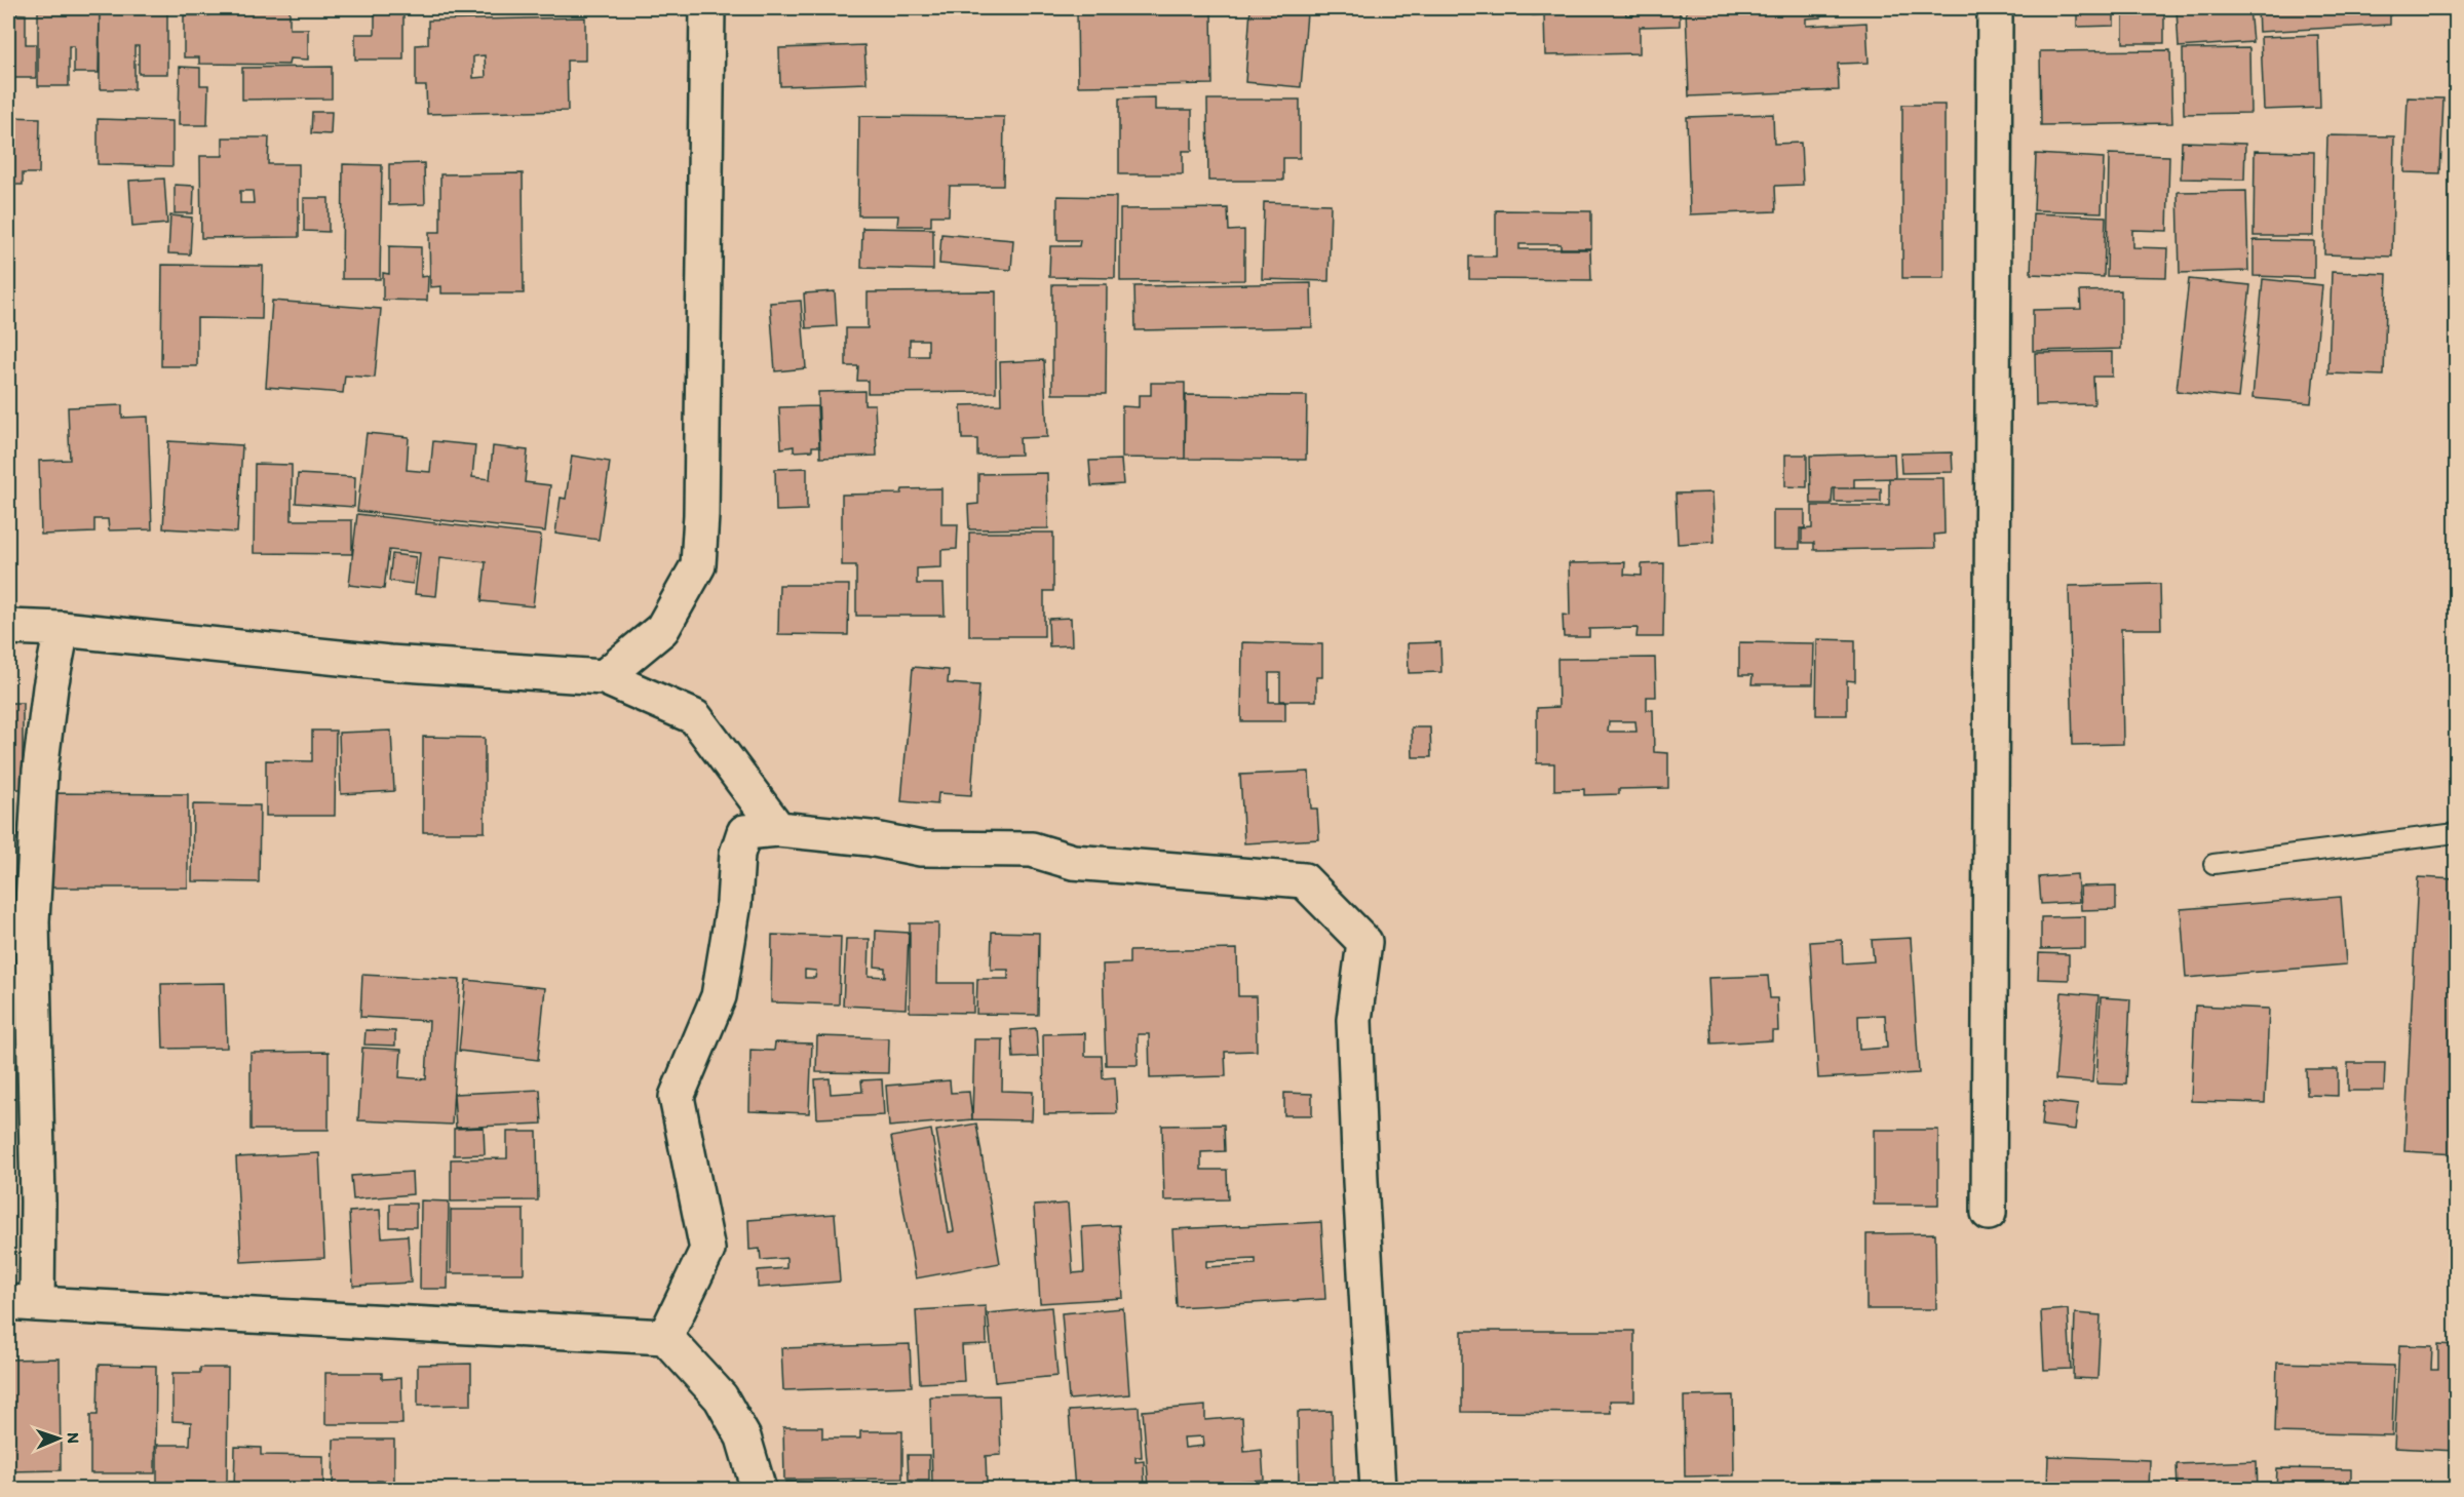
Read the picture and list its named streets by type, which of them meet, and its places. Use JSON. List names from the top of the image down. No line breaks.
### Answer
{"north":"right"}
